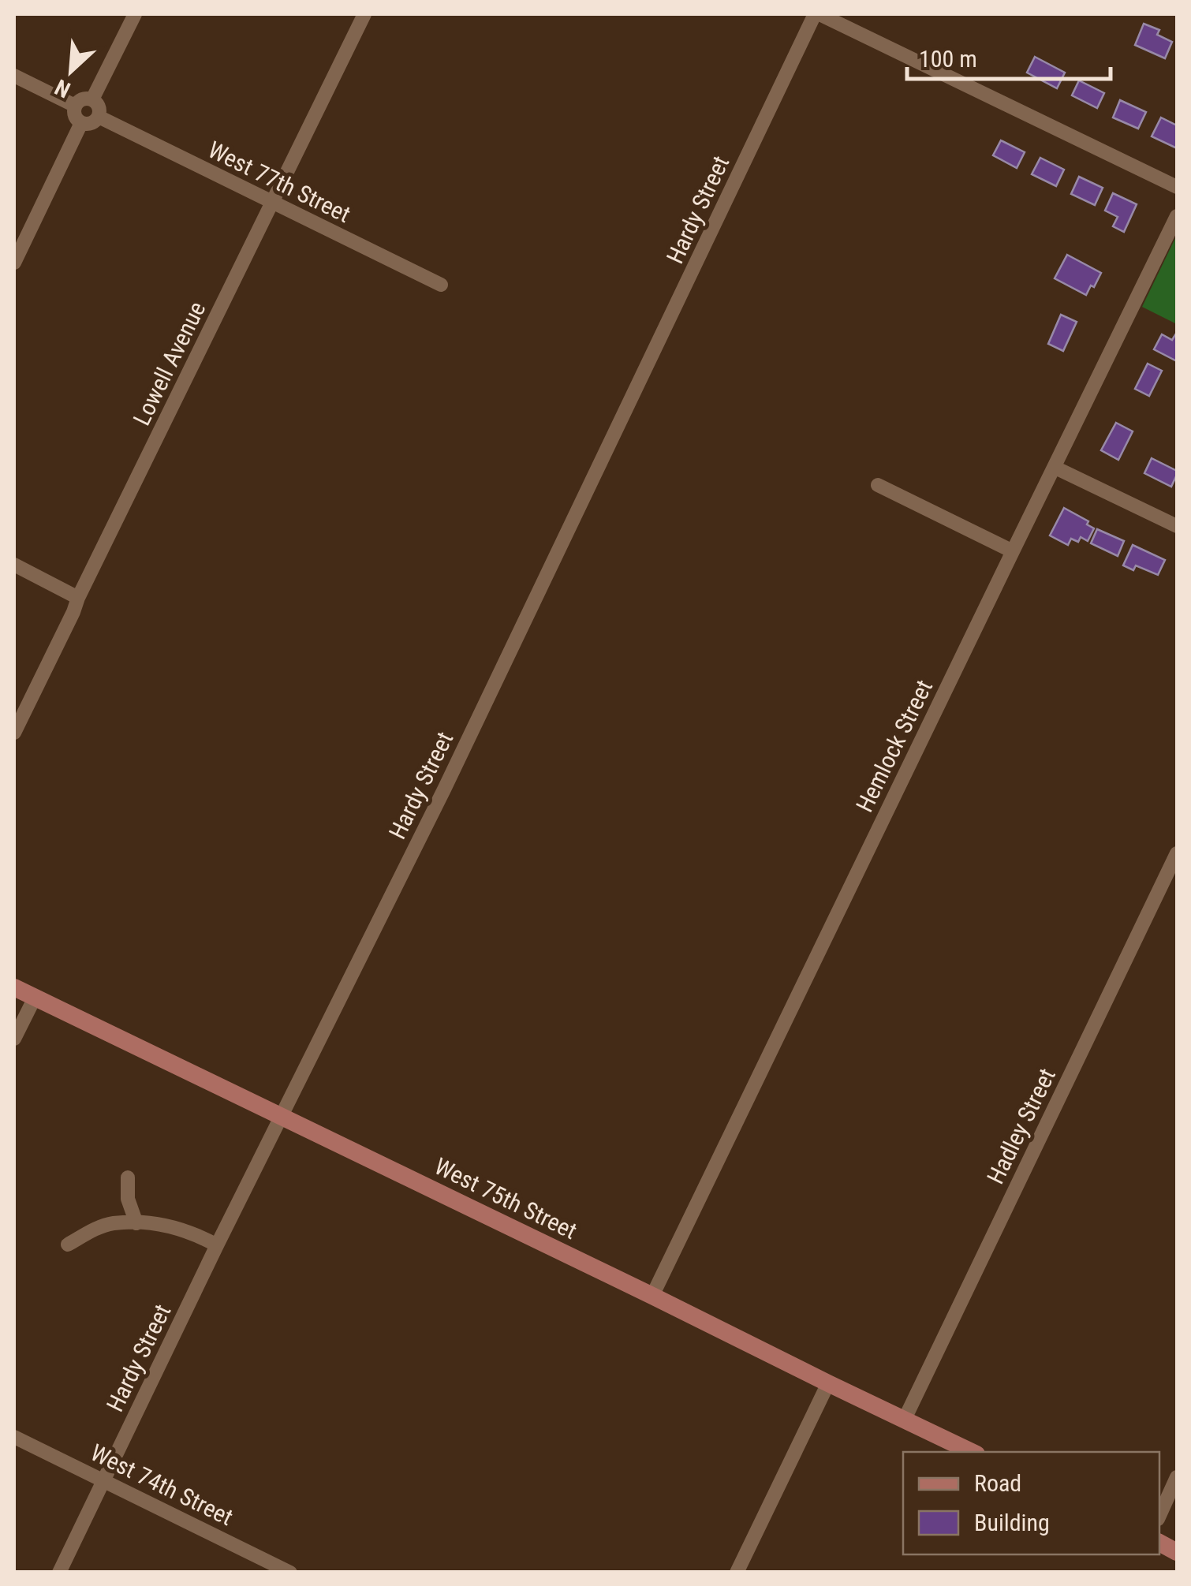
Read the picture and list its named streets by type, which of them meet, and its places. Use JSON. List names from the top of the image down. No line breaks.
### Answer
{"streets":{"main road":["West 75th Street"],"street":["West 77th Street","Hardy Street","Lowell Avenue","Hemlock Street","Hadley Street","West 74th Street"]},"crossings":[["West 77th Street","Lowell Avenue"],["Hardy Street","West 75th Street"],["Hardy Street","West 74th Street"],["Hemlock Street","West 75th Street"],["Hadley Street","West 75th Street"]],"legend":["Road","Building"],"scale_bar":"100 m","north":"bottom left"}
